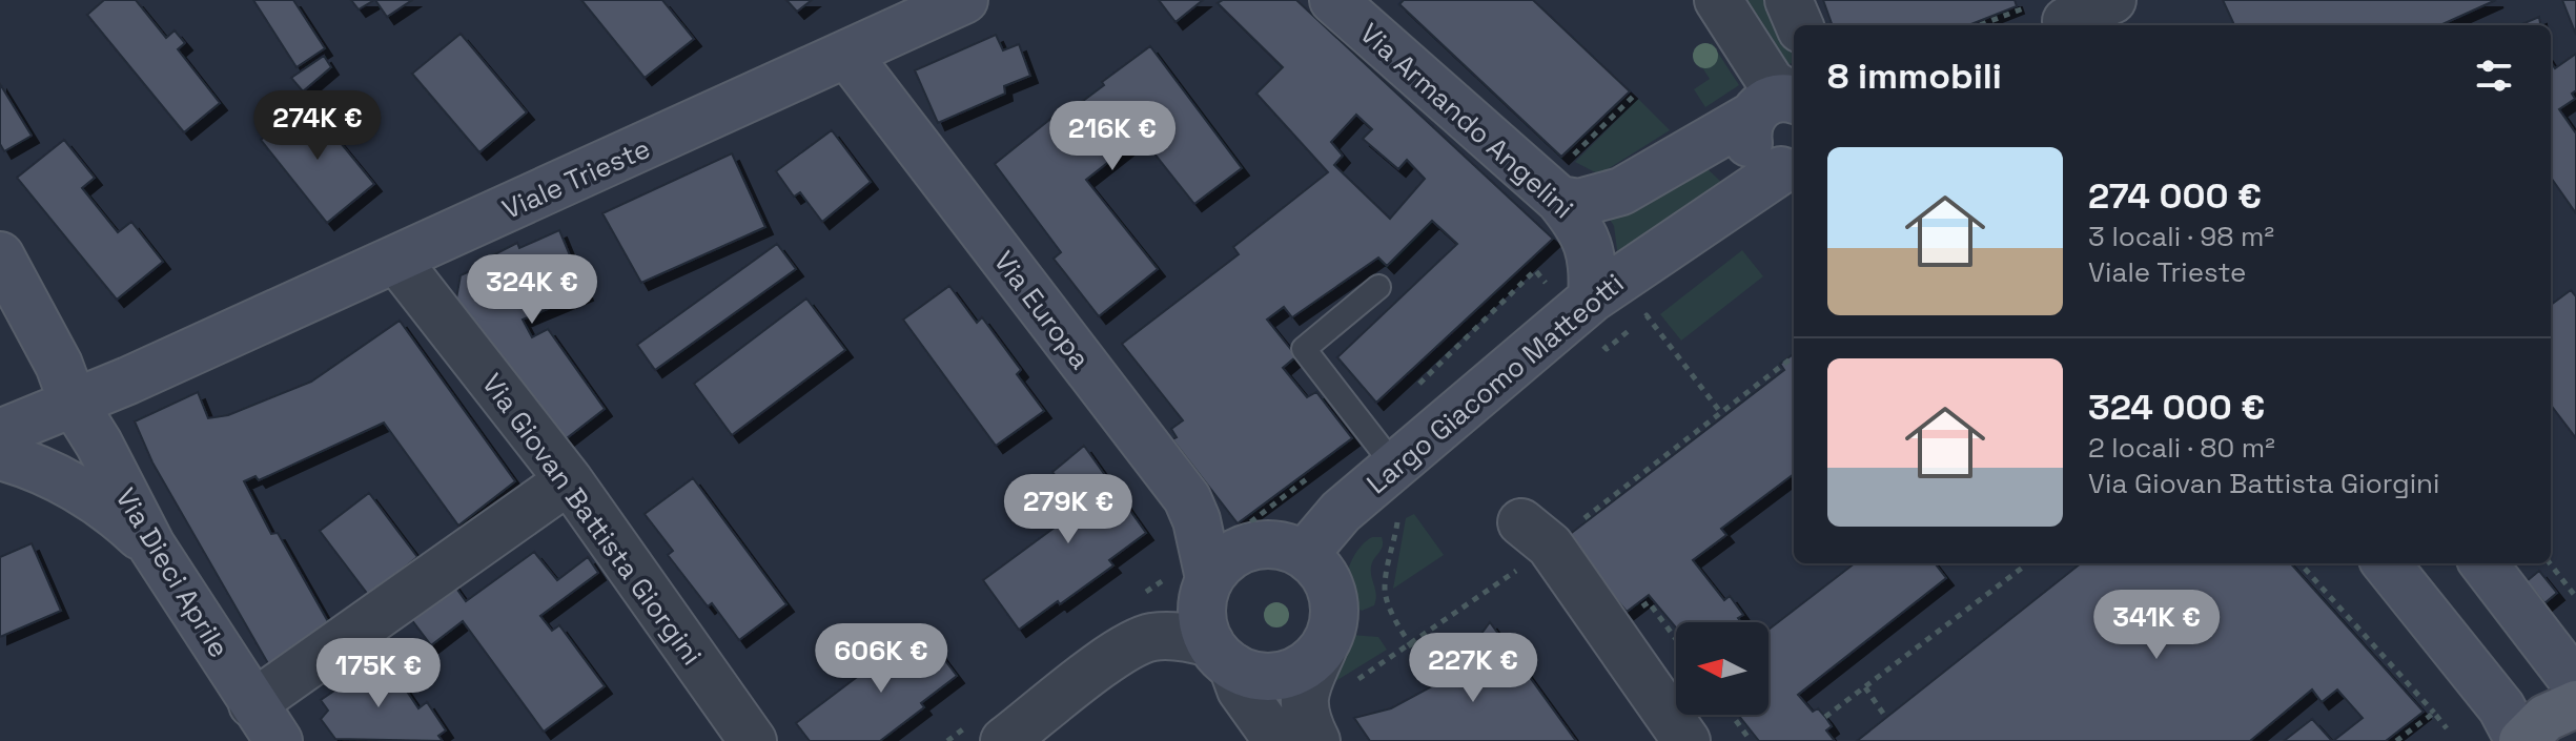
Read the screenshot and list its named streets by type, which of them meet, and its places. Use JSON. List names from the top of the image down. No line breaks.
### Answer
{"streets":{"street":["Via Armando Angelini","Viale Trieste","Via Europa","Largo Giacomo Matteotti","Via Giovan Battista Giorgini","Via Dieci Aprile"]},"crossings":[["Via Armando Angelini","Largo Giacomo Matteotti"],["Viale Trieste","Via Europa"],["Viale Trieste","Via Giovan Battista Giorgini"],["Viale Trieste","Via Dieci Aprile"],["Via Europa","Largo Giacomo Matteotti"]],"north":"left","page":{"heading":"8 immobili","price":["274K €","216K €","324K €","279K €","341K €","606K €","227K €","175K €"],"list":[{"name":"274 000 €","note":"3 locali · 98 m² · Viale Trieste"},{"name":"324 000 €","note":"2 locali · 80 m² · Via Giovan Battista Giorgini"}]}}
